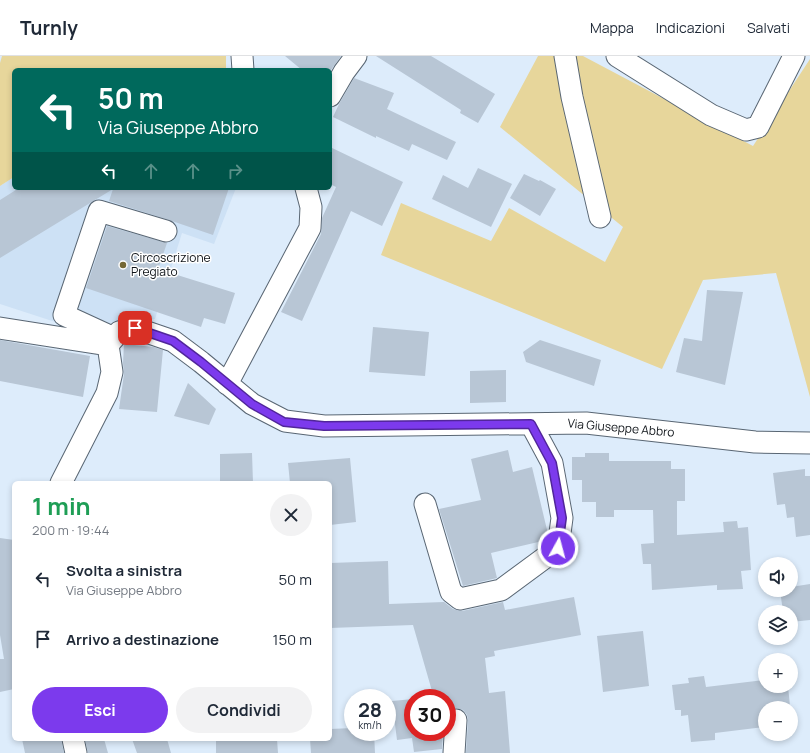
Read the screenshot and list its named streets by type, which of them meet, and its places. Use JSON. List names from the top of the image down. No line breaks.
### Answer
{"streets":{"street":["Via Giuseppe Abbro"]},"places":["Circoscrizione Pregiato"],"page":{"header":"Turnly","nav":["Mappa","Indicazioni","Salvati"],"turn":["50 m","Via Giuseppe Abbro"],"heading":["1 min","200 m · 19:44"],"list":[{"name":"Svolta a sinistra","note":"Via Giuseppe Abbro","value":"50 m"},{"name":"Arrivo a destinazione","value":"150 m"}],"map_buttons":["+","−"],"buttons":["Esci","Condividi"],"speed":"28 km/h","limit":"30"}}
